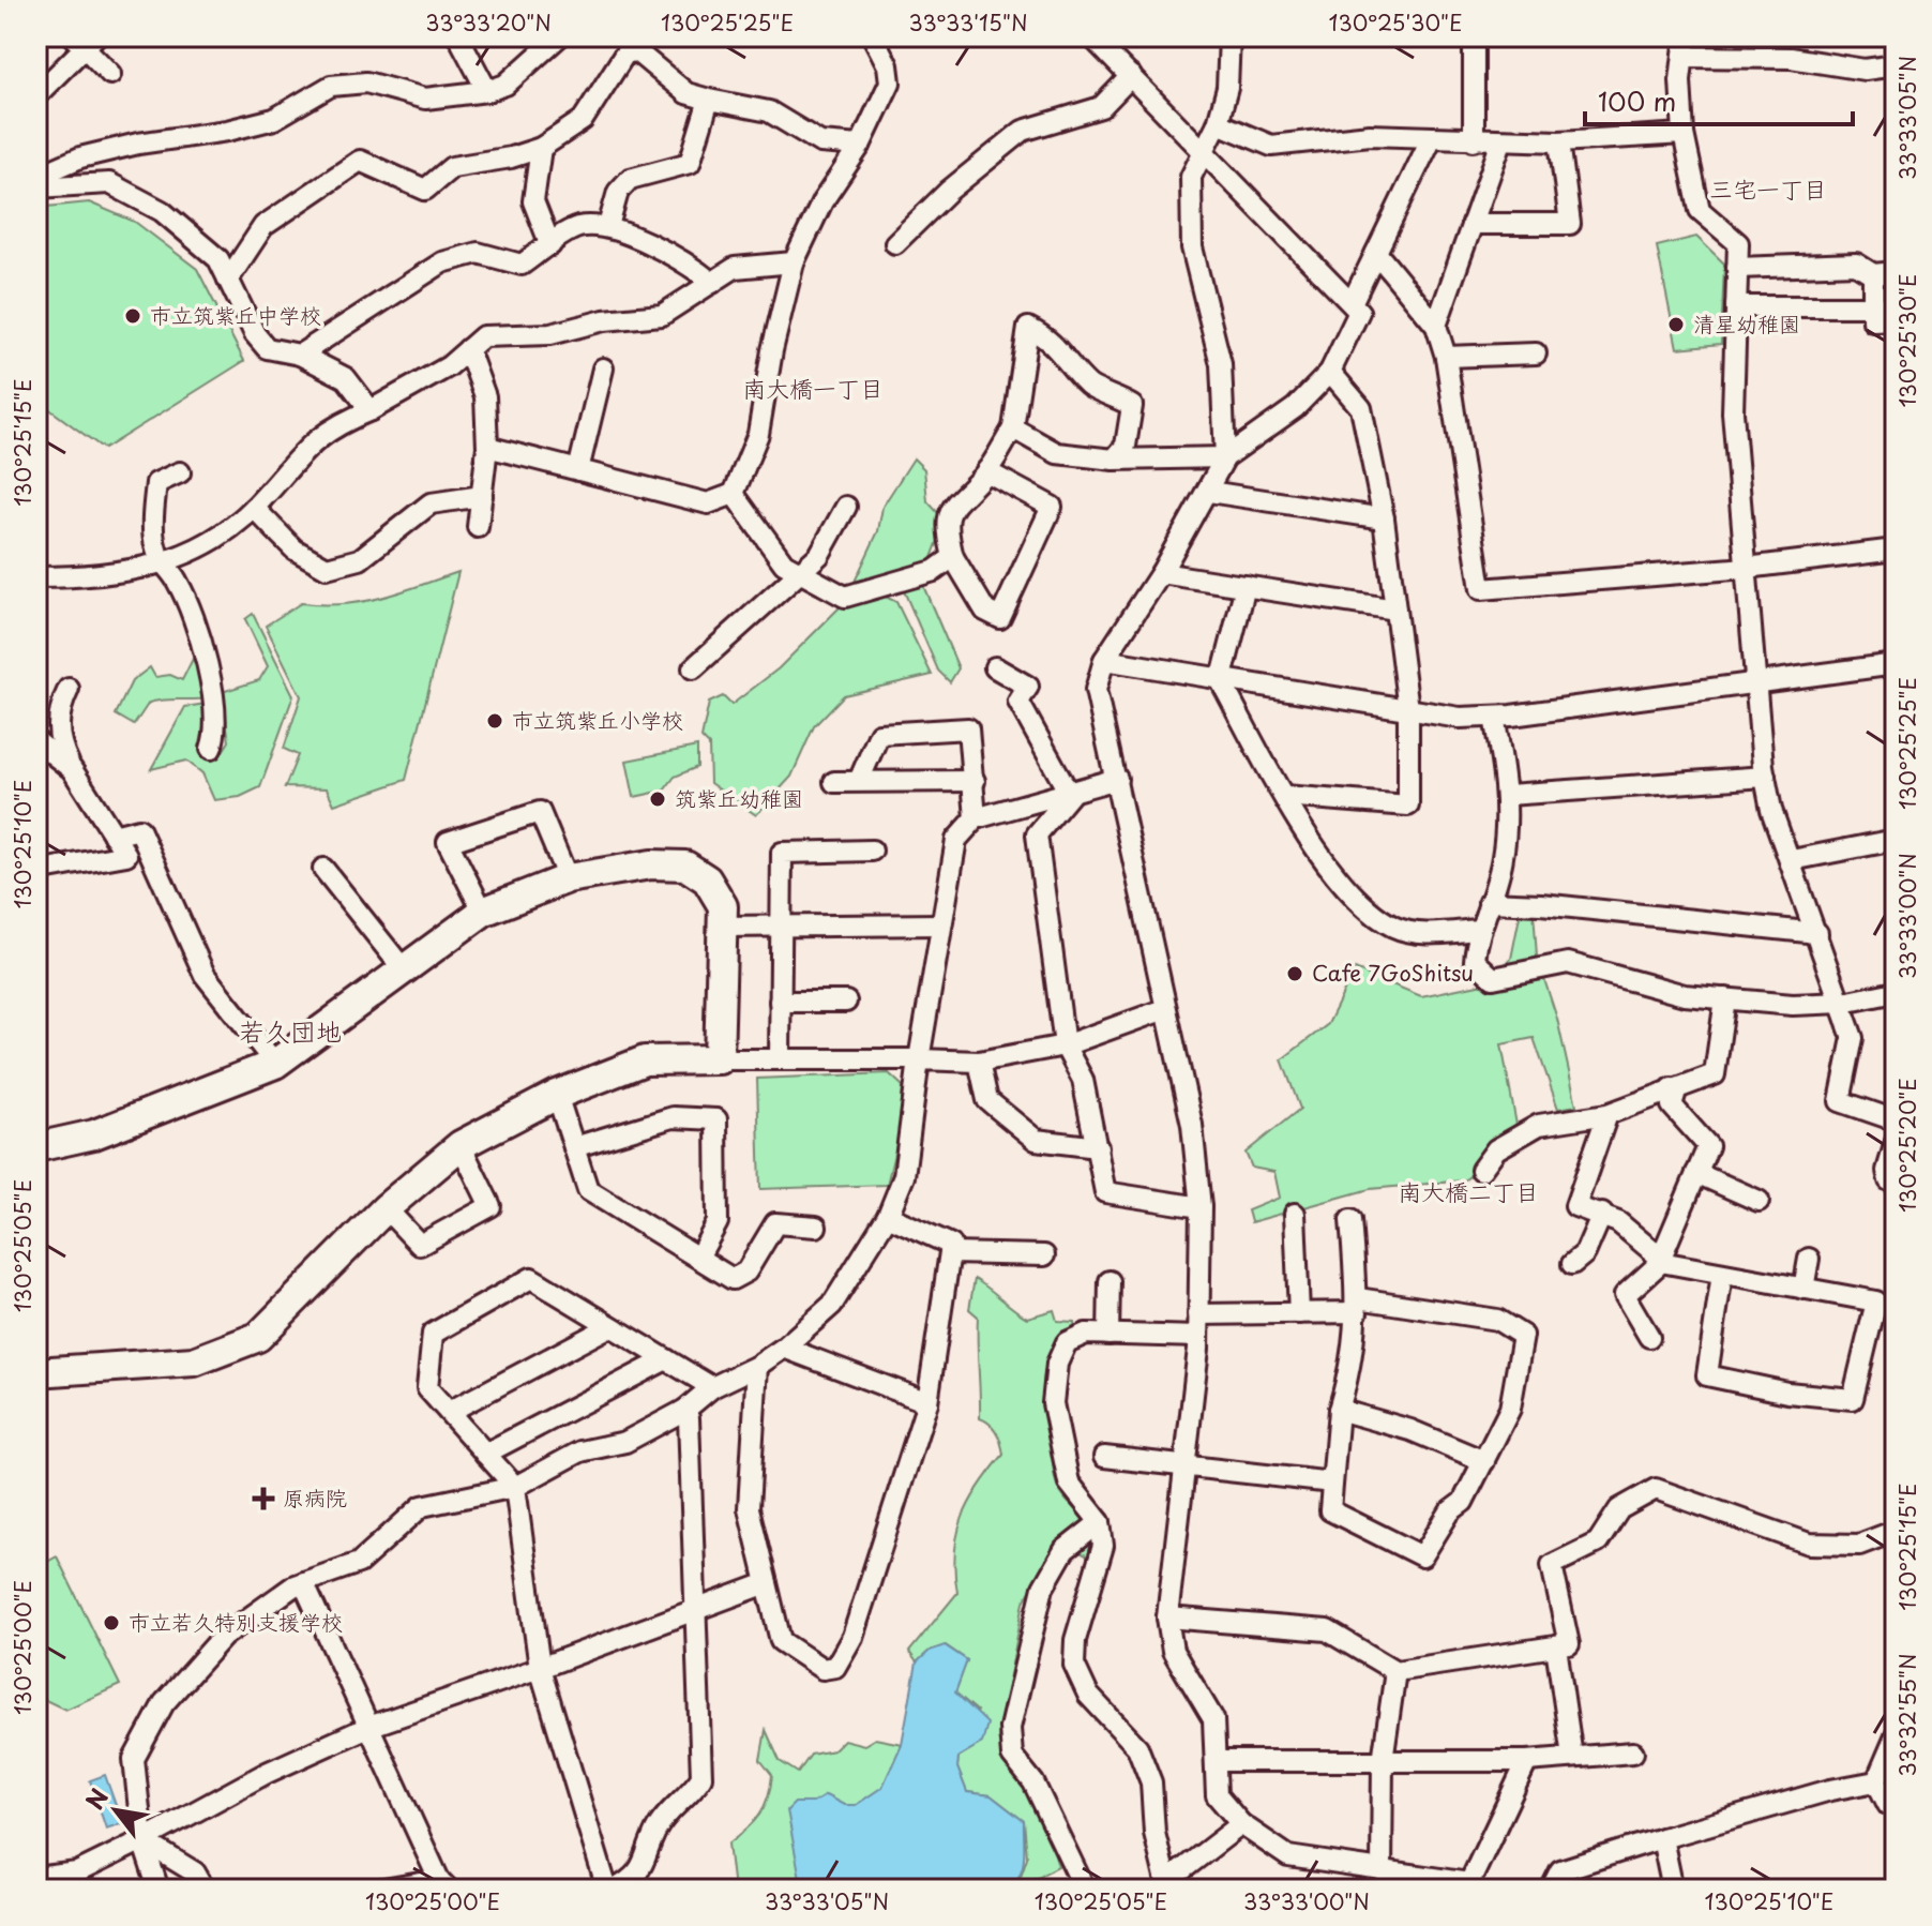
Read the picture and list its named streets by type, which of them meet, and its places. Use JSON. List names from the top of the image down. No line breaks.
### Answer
{"districts":["三宅一丁目","南大橋一丁目","若久団地","南大橋二丁目"],"places":{"other":["市立筑紫丘中学校","清星幼稚園","市立筑紫丘小学校","筑紫丘幼稚園","Cafe 7GoShitsu","市立若久特別支援学校"],"health":["原病院"]},"scale_bar":"100 m","north":"top left","coordinates":["33°33'20\"N","130°25'25\"E","33°33'15\"N","130°25'30\"E","33°33'05\"N","130°25'15\"E","130°25'10\"E","33°33'00\"N","130°25'20\"E","130°25'05\"E","130°25'00\"E","33°32'55\"N"]}
